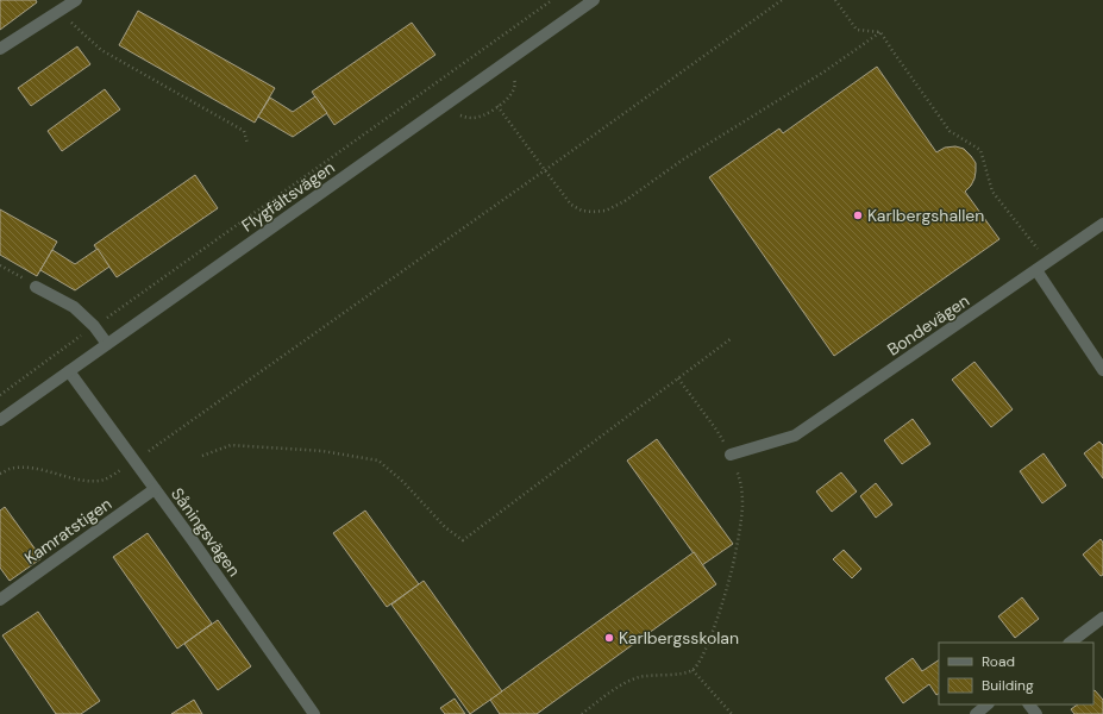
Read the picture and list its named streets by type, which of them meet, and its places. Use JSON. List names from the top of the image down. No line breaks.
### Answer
{"streets":{"street":["Flygfältsvägen","Bondevägen","Kamratstigen","Såningsvägen"]},"crossings":[["Flygfältsvägen","Såningsvägen"],["Kamratstigen","Såningsvägen"]],"places":["Karlbergshallen","Karlbergsskolan"],"legend":["Road","Building"]}
